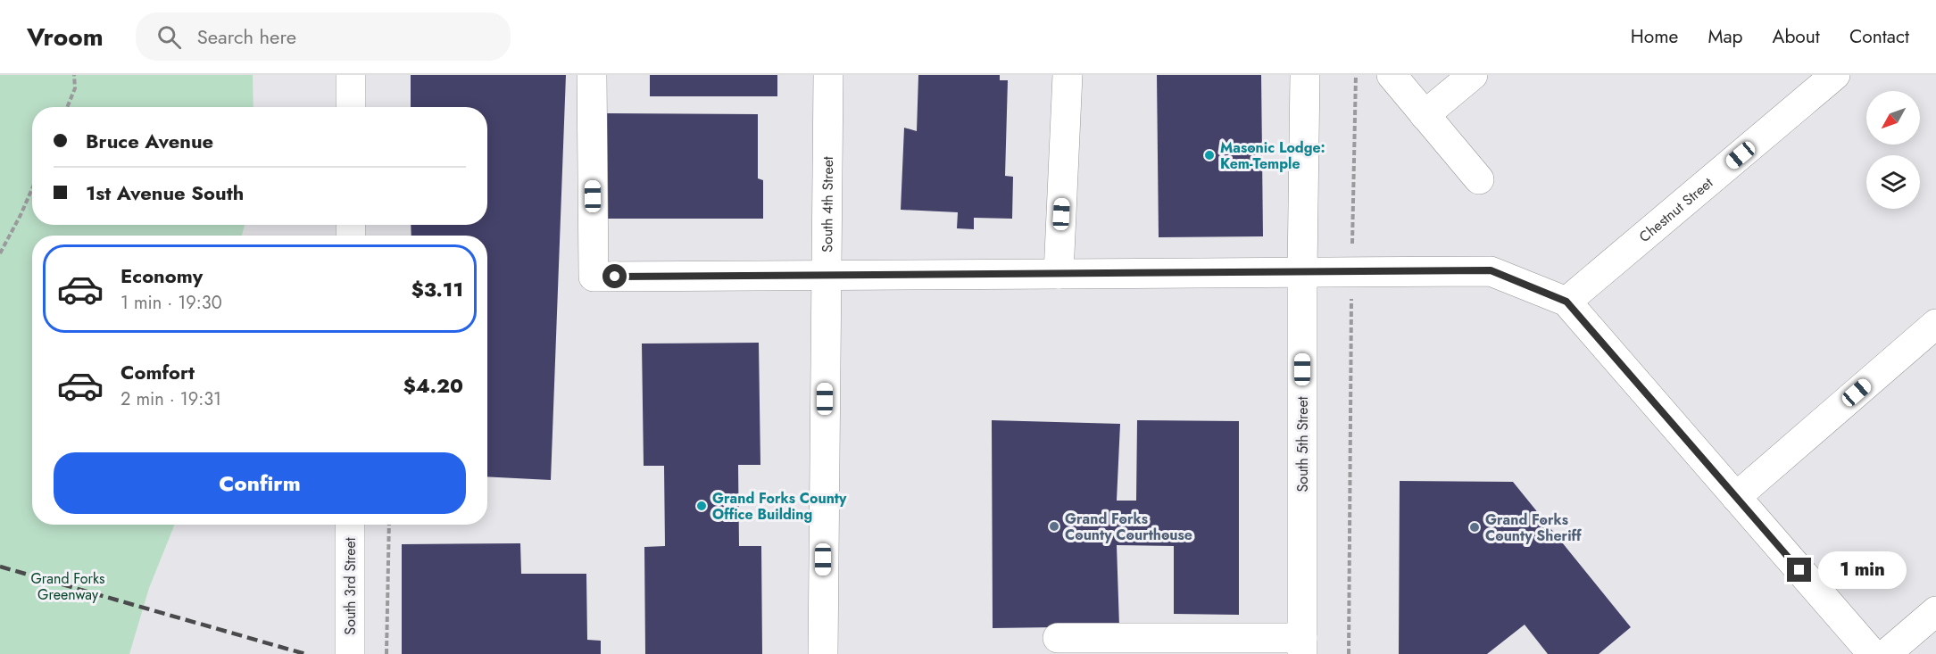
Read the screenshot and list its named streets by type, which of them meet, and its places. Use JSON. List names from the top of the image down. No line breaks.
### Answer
{"streets":{"street":["South 4th Street","Chestnut Street","South 5th Street","South 3rd Street"]},"parks":["Grand Forks Greenway"],"places":["Masonic Lodge: Kem-Temple","Grand Forks County Office Building","Grand Forks County Courthouse","Grand Forks County Sheriff"],"north":"bottom left","page":{"header":"Vroom","search":"Search here","nav":["Home","Map","About","Contact"],"banner":["Bruce Avenue","1st Avenue South"],"list":[{"name":"Economy","note":"1 min · 19:30","value":"$3.11"},{"name":"Comfort","note":"2 min · 19:31","value":"$4.20"}],"buttons":"Confirm","bubble":"1 min"}}
